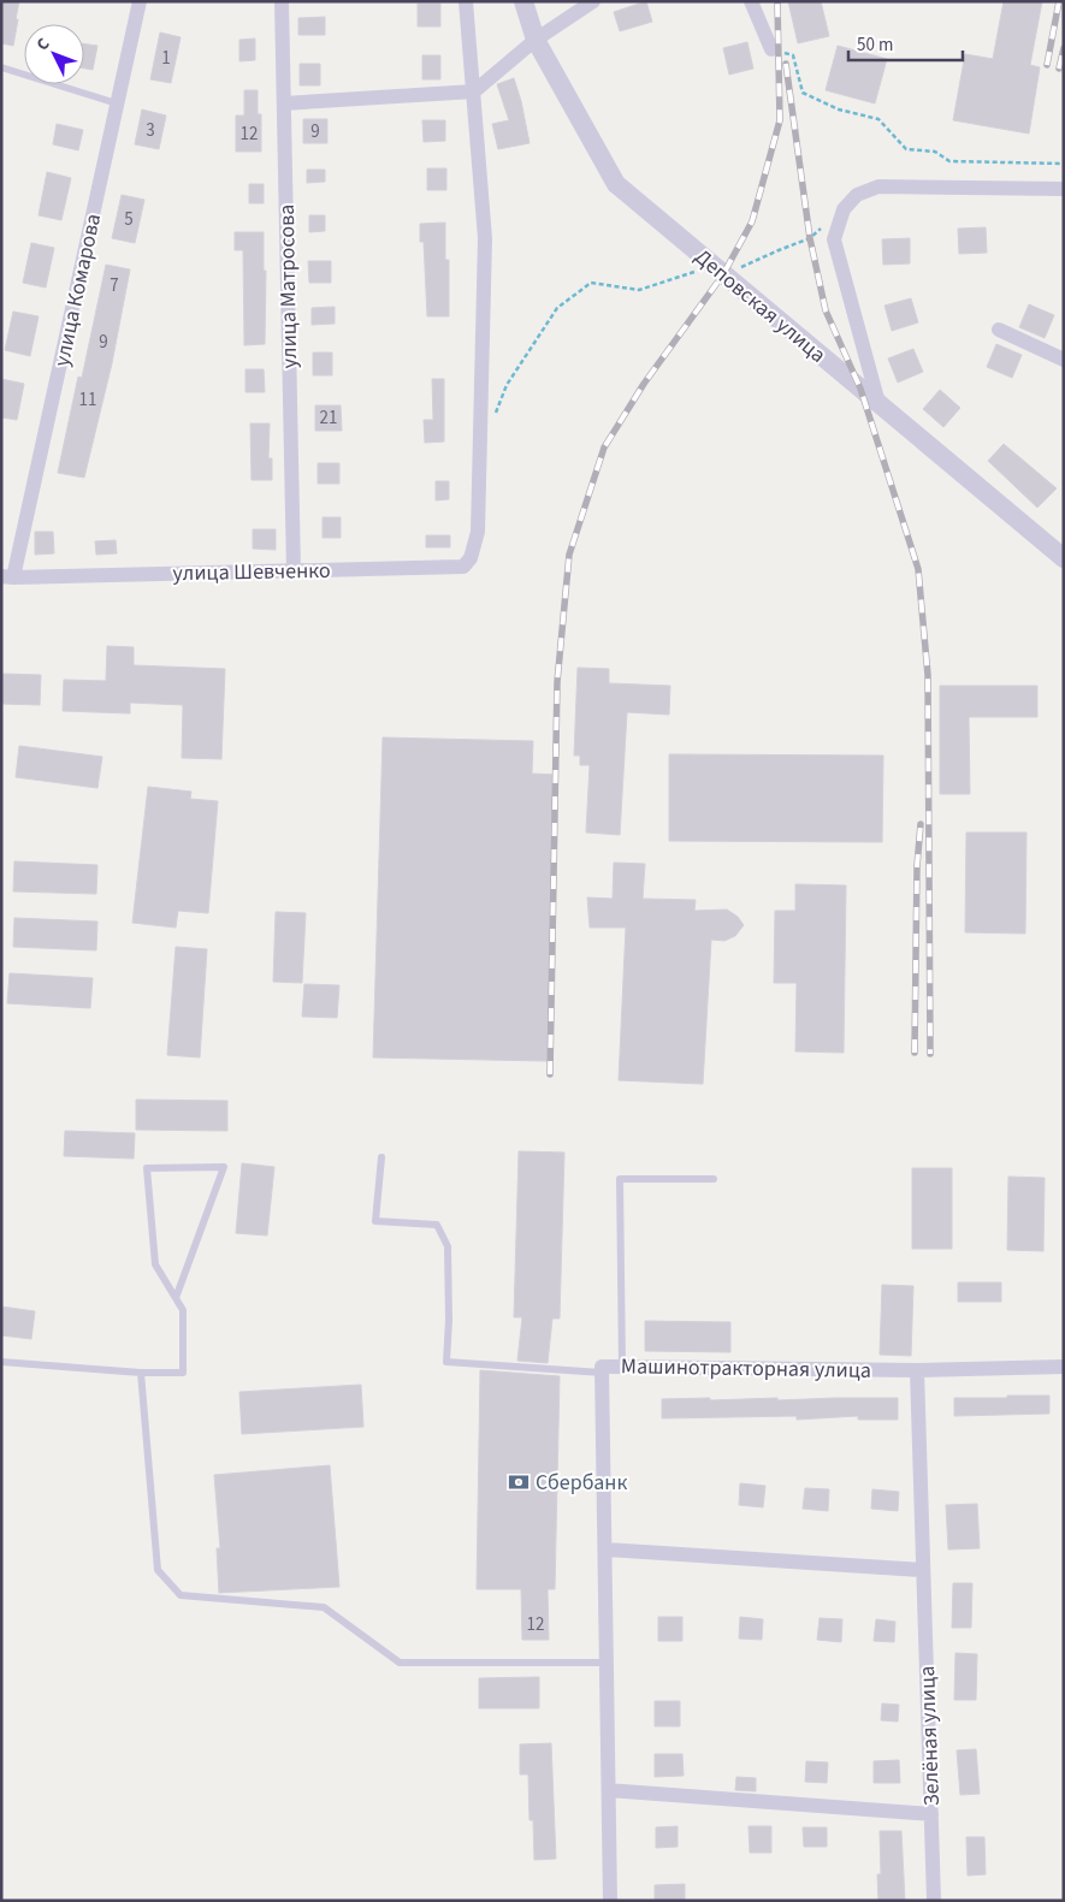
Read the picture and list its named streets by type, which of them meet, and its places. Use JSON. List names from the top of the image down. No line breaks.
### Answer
{"streets":{"street":["улица Матросова","улица Комарова","Деповская улица","улица Шевченко","Машинотракторная улица","Зелёная улица"]},"crossings":[["улица Матросова","улица Шевченко"],["улица Комарова","улица Шевченко"],["Машинотракторная улица","Зелёная улица"]],"places":{"bank":["Сбербанк"]},"house_numbers":["1","3","9","12","5","7","9","11","21","12"],"scale_bar":"50 m","north":"top left"}
